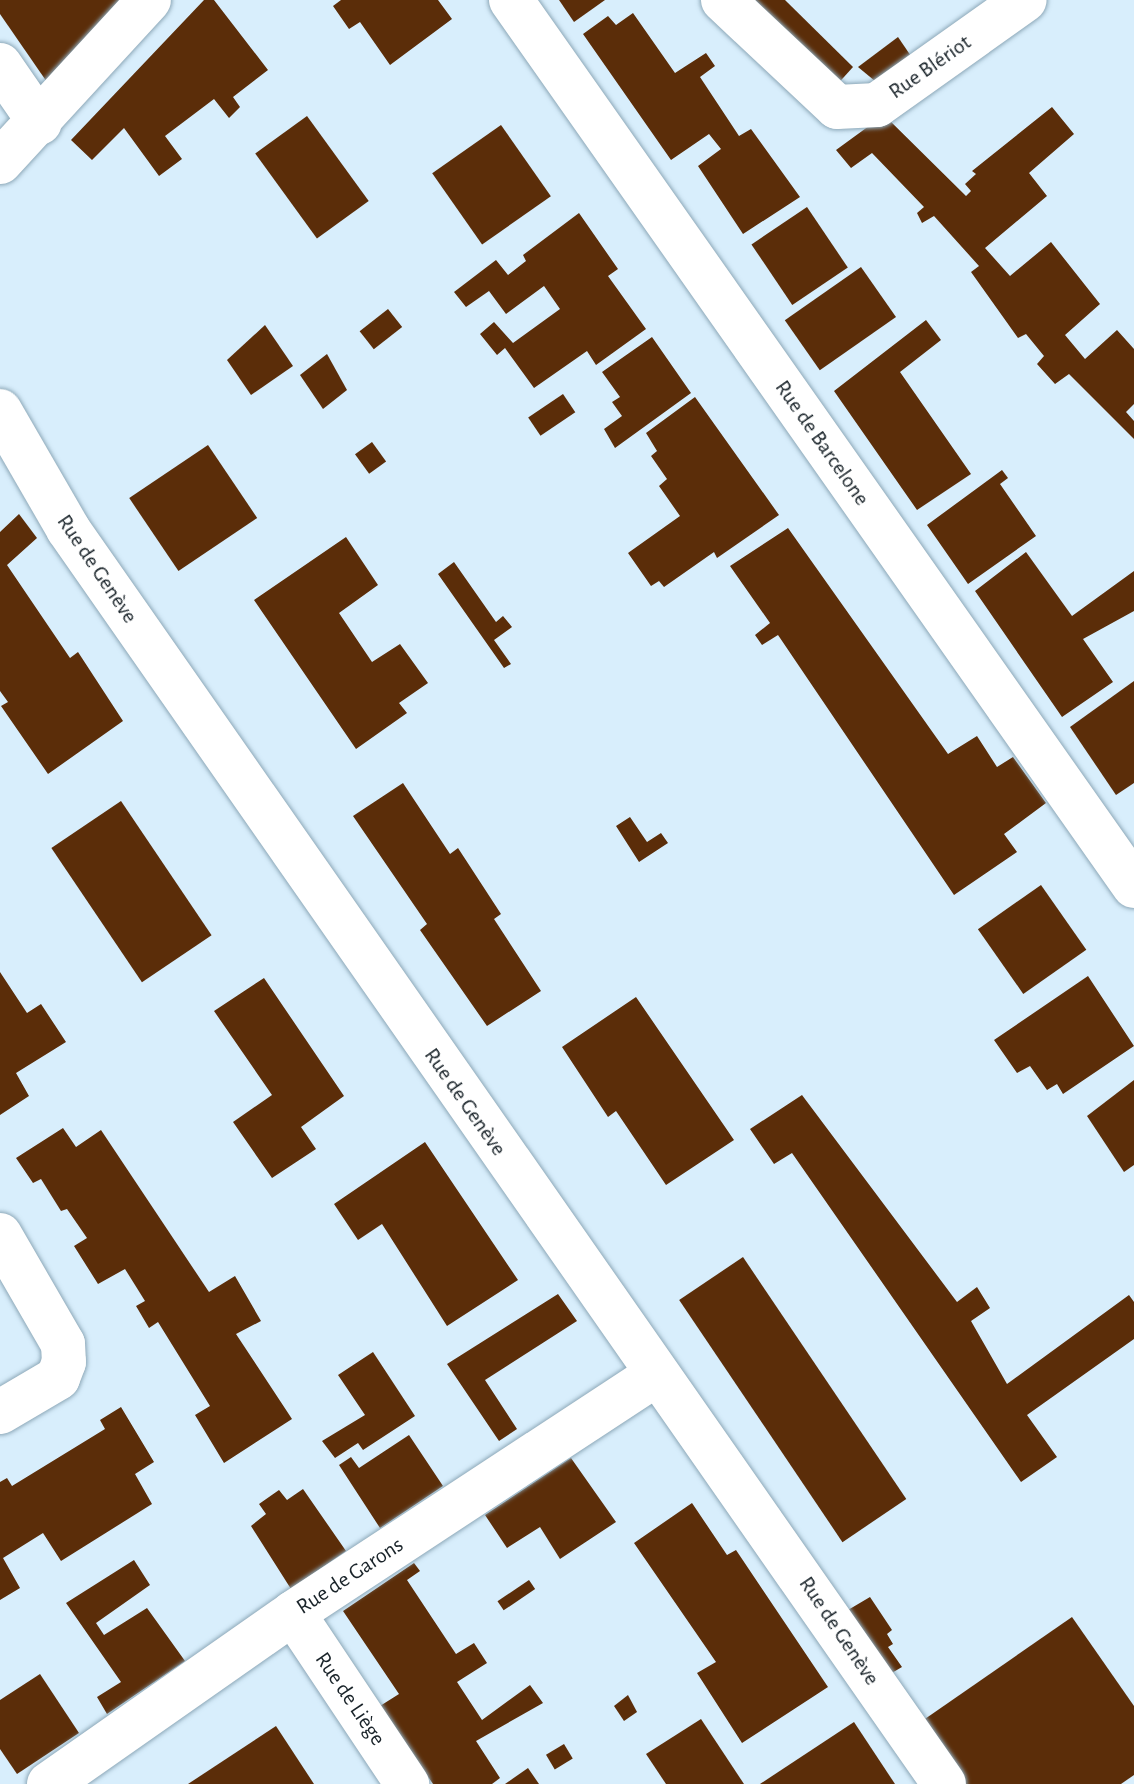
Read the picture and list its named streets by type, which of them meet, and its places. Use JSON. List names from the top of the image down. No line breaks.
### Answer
{"streets":{"street":["Rue Blériot","Rue de Barcelone","Rue de Genève","Rue de Garons","Rue de Liège"]},"crossings":[["Rue de Genève","Rue de Garons"],["Rue de Garons","Rue de Liège"]]}
